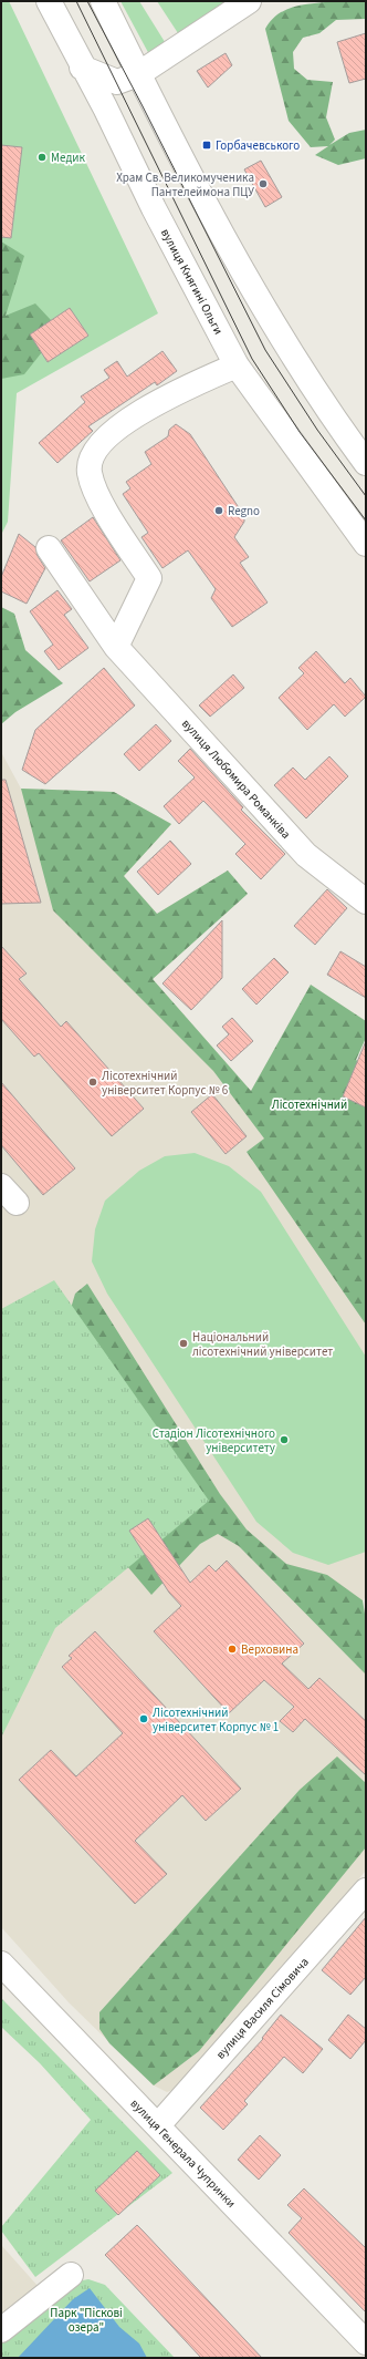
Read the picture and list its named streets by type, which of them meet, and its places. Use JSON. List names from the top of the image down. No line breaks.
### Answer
{"streets":{"street":["вулиця Княгині Ольги","вулиця Любомира Романківа","вулиця Василя Сімовича","вулиця Генерала Чупринки"]},"crossings":[["вулиця Василя Сімовича","вулиця Генерала Чупринки"]],"parks":["Лісотехнічний","Парк \"Піскові озера\""],"places":{"transit":["Горбачевського"],"other":["Медик","Храм Св. Великомученика Пантелеймона ПЦУ","Regno","Лісотехнічний університет Корпус № 6","Національний лісотехнічний університет","Стадіон Лісотехнічного університету","Верховина","Лісотехнічний університет Корпус № 1"]}}
